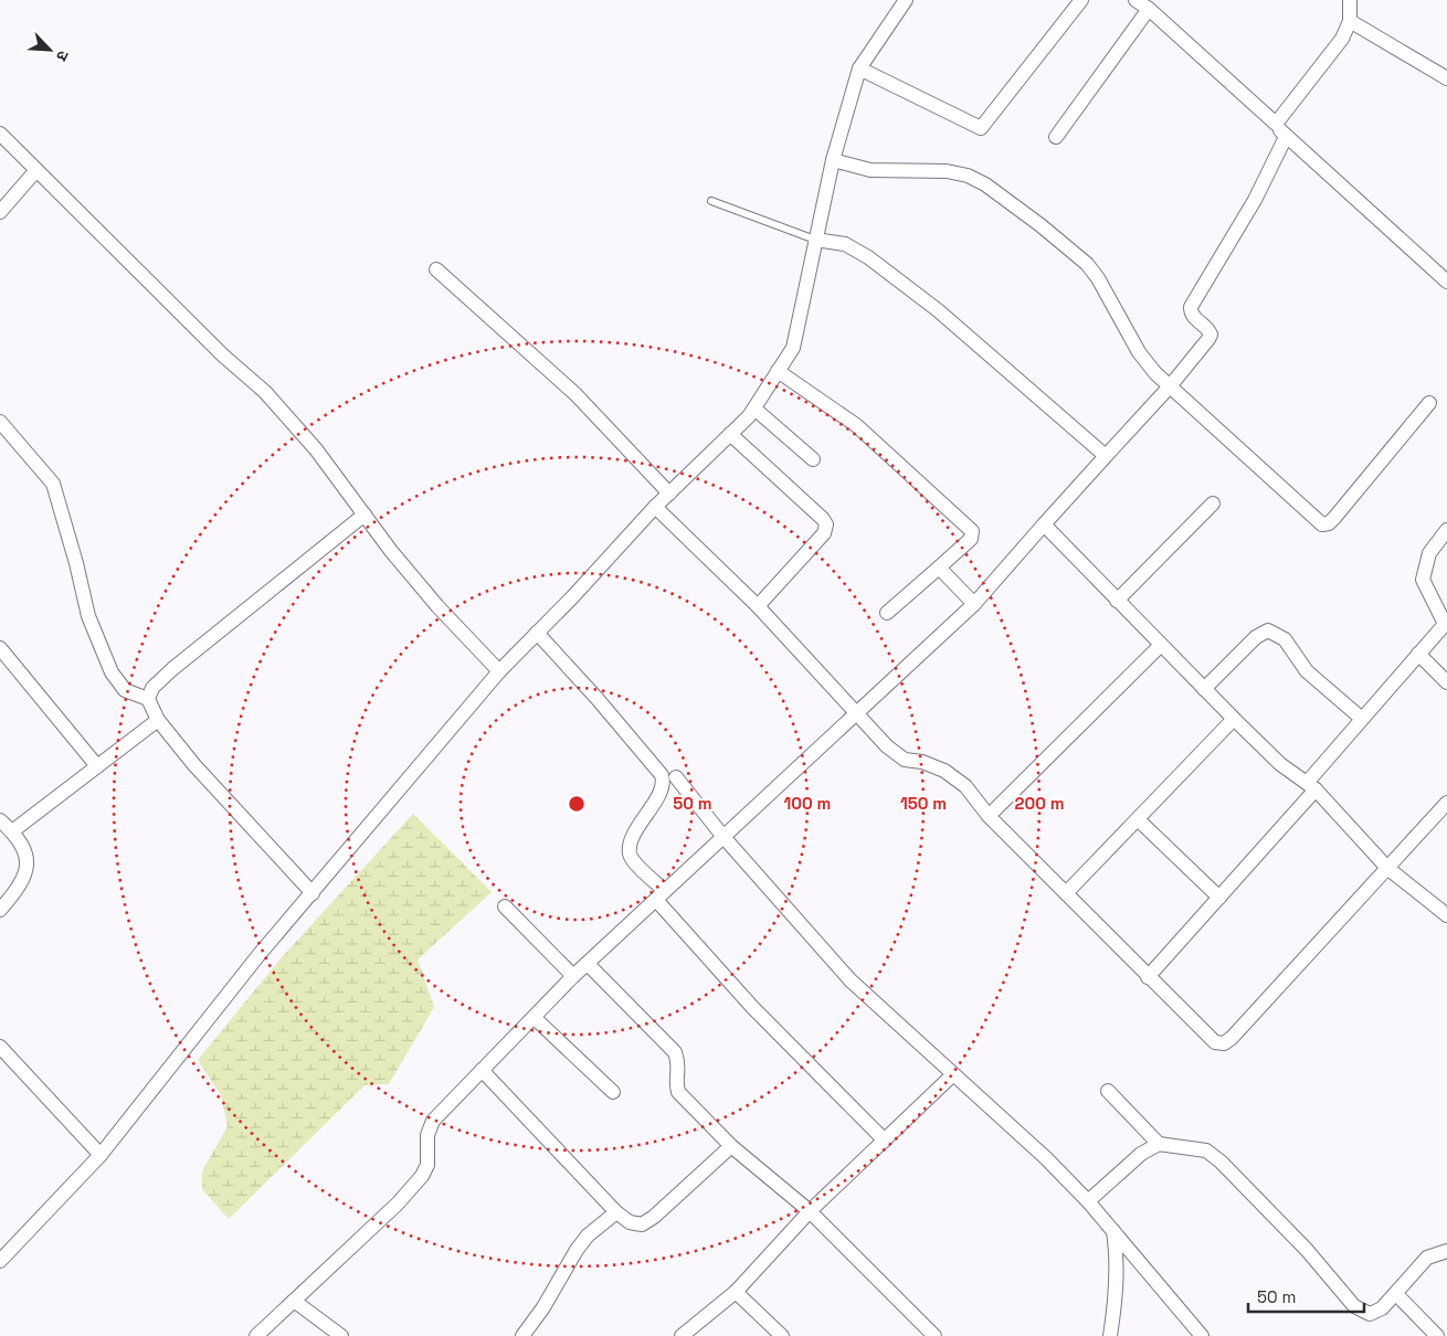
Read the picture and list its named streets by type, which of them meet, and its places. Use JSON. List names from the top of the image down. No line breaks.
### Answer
{"scale_bar":"50 m","north":"bottom right","rings":["50 m","100 m","150 m","200 m"]}
